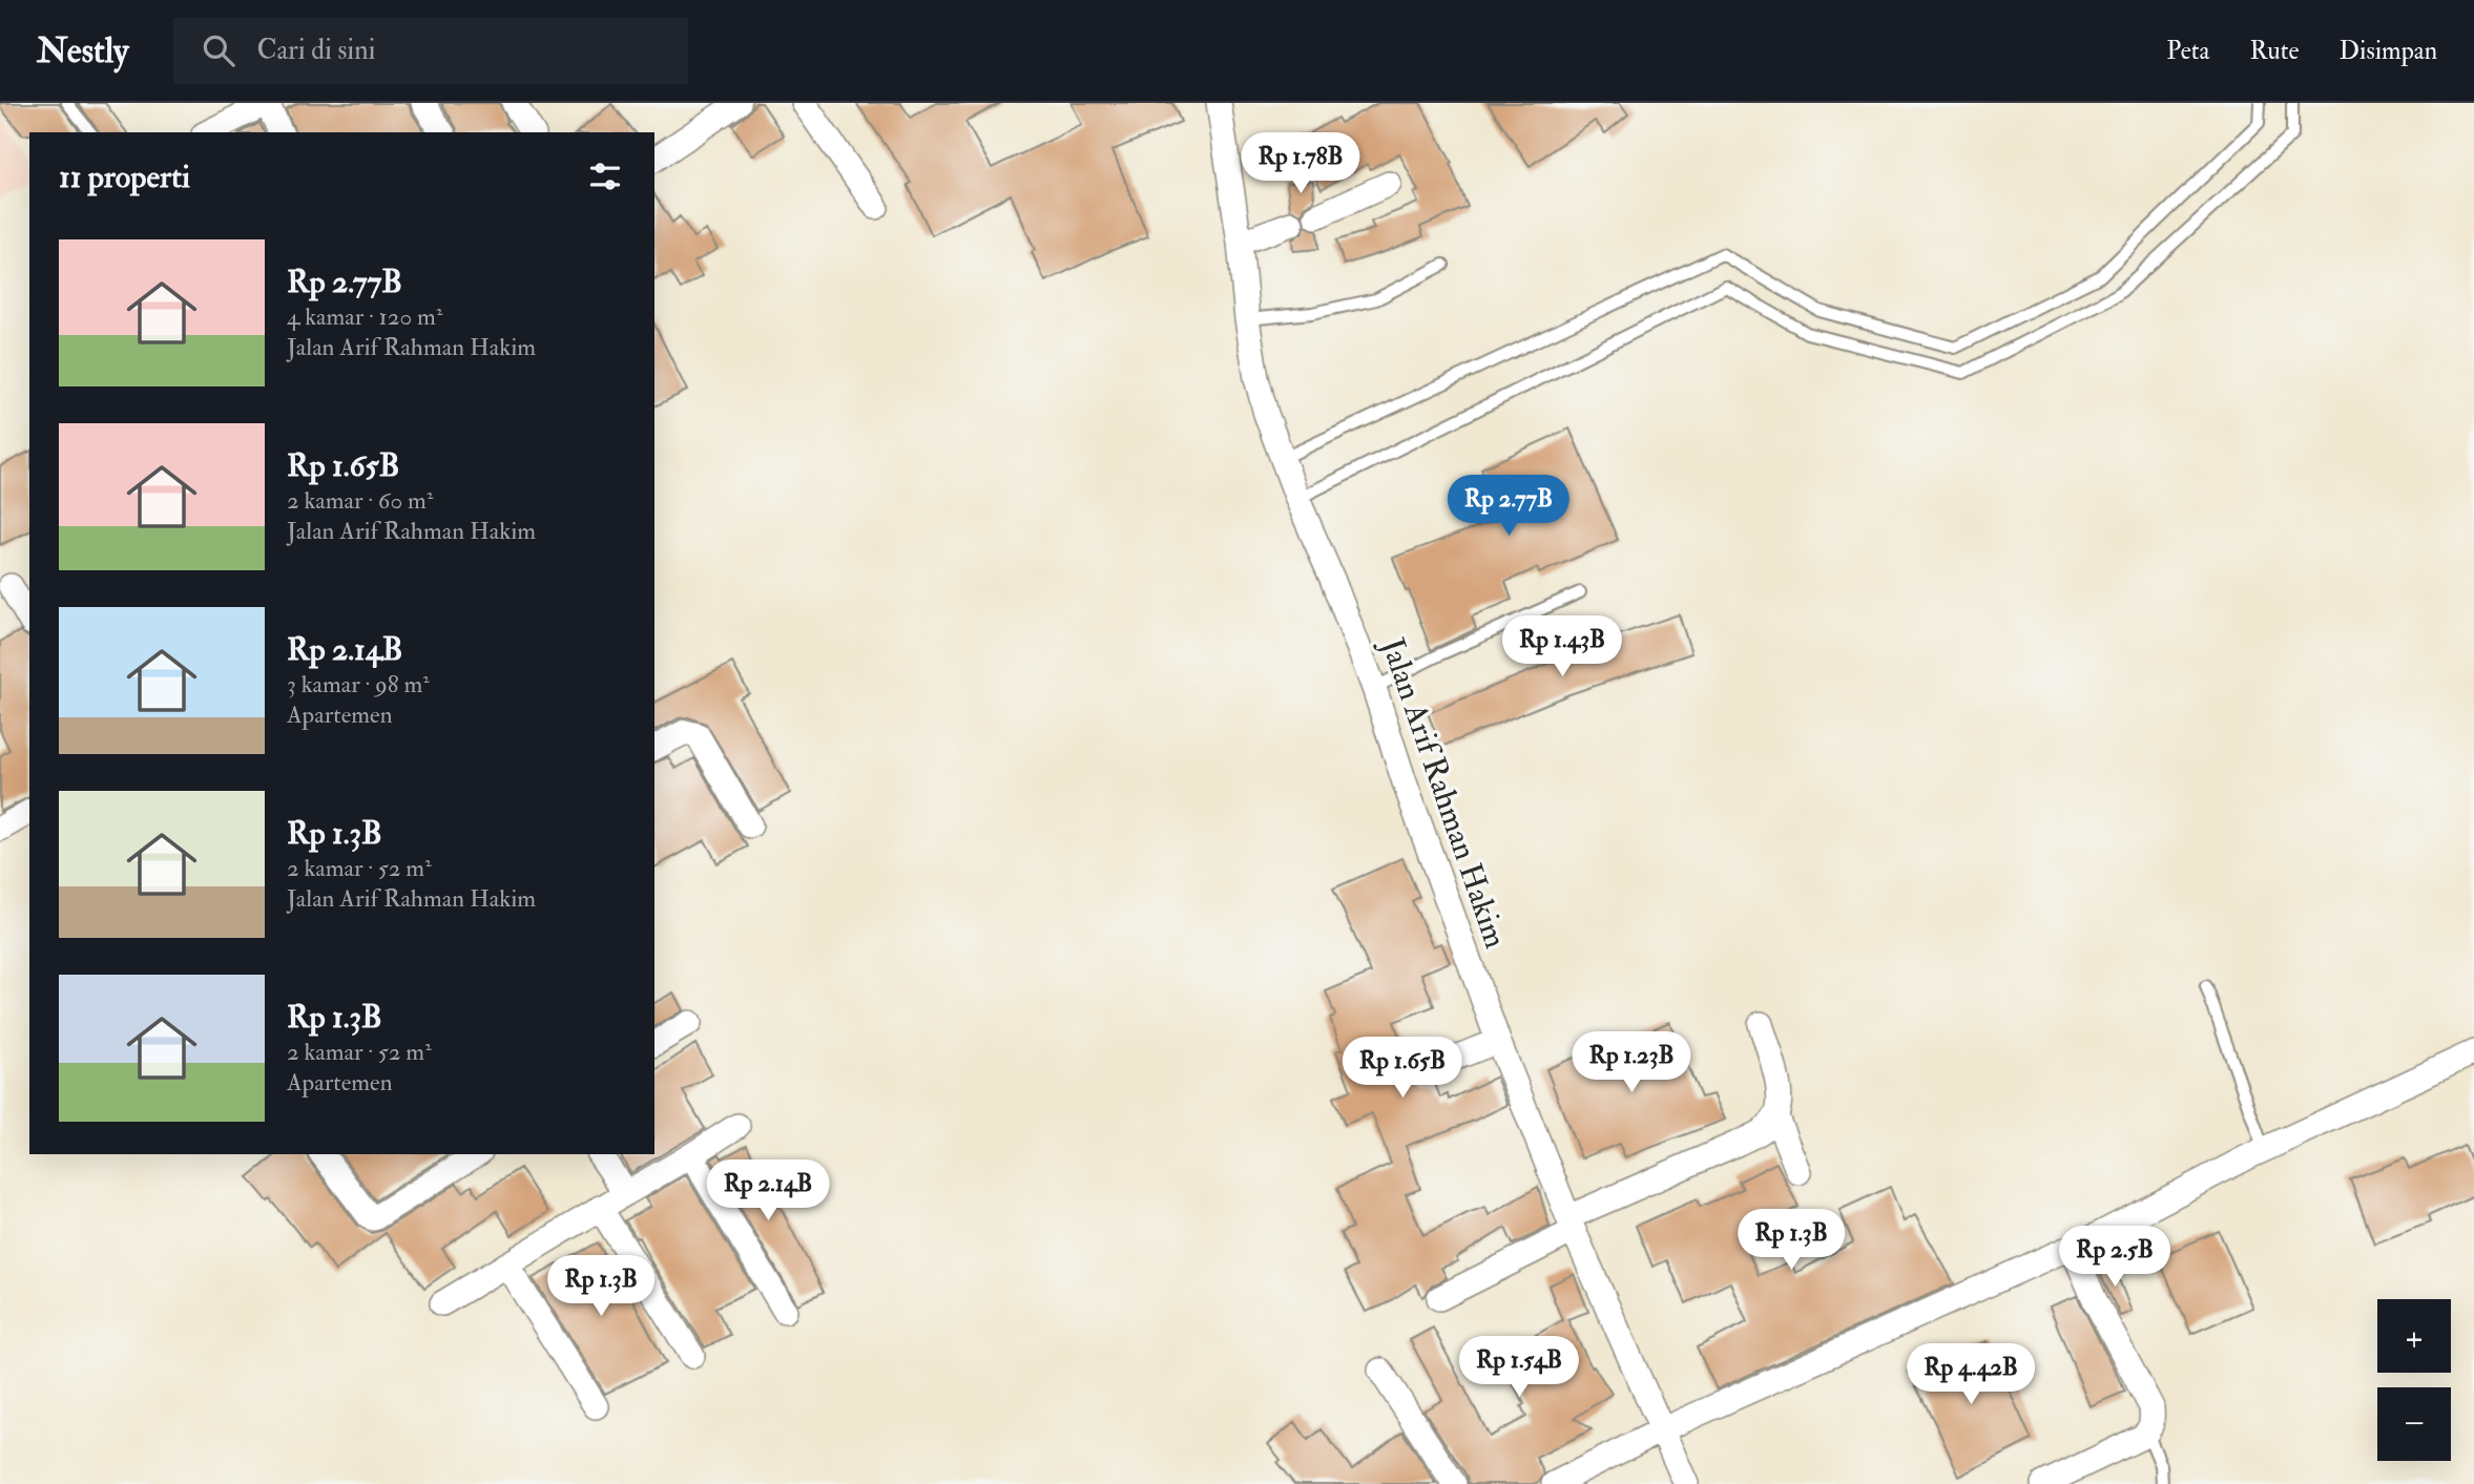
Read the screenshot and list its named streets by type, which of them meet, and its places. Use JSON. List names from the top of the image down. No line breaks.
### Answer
{"streets":{"street":["Jalan Arif Rahman Hakim"]},"page":{"header":"Nestly","search":"Cari di sini","nav":["Peta","Rute","Disimpan"],"price":["Rp 1.78B","Rp 2.77B","Rp 1.43B","Rp 1.23B","Rp 1.65B","Rp 2.14B","Rp 1.3B","Rp 2.5B","Rp 1.3B","Rp 1.54B","Rp 4.42B"],"heading":"11 properti","list":[{"name":"Rp 2.77B","note":"4 kamar · 120 m² · Jalan Arif Rahman Hakim"},{"name":"Rp 1.65B","note":"2 kamar · 60 m² · Jalan Arif Rahman Hakim"},{"name":"Rp 2.14B","note":"3 kamar · 98 m² · Apartemen"},{"name":"Rp 1.3B","note":"2 kamar · 52 m² · Jalan Arif Rahman Hakim"},{"name":"Rp 1.3B","note":"2 kamar · 52 m² · Apartemen"}],"map_buttons":["+","−"]}}
